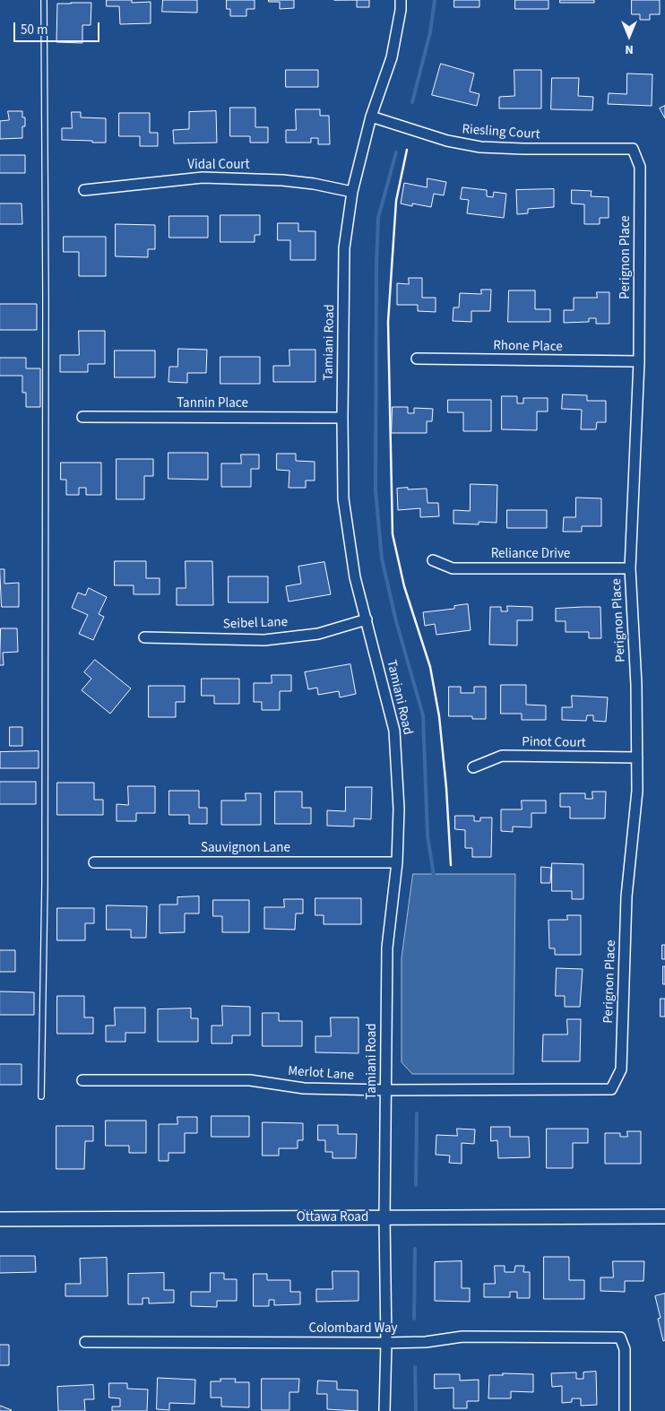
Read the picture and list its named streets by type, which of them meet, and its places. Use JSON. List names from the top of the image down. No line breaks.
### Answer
{"streets":{"street":["Riesling Court","Vidal Court","Perignon Place","Tamiani Road","Rhone Place","Tannin Place","Reliance Drive","Seibel Lane","Pinot Court","Sauvignon Lane","Merlot Lane","Ottawa Road","Colombard Way"]},"crossings":[["Riesling Court","Perignon Place"],["Riesling Court","Tamiani Road"],["Vidal Court","Tamiani Road"],["Perignon Place","Rhone Place"],["Perignon Place","Reliance Drive"],["Perignon Place","Pinot Court"],["Perignon Place","Merlot Lane"],["Tamiani Road","Tannin Place"],["Tamiani Road","Seibel Lane"],["Tamiani Road","Sauvignon Lane"],["Tamiani Road","Merlot Lane"],["Tamiani Road","Ottawa Road"],["Tamiani Road","Colombard Way"]],"scale_bar":"50 m","north":"bottom"}
